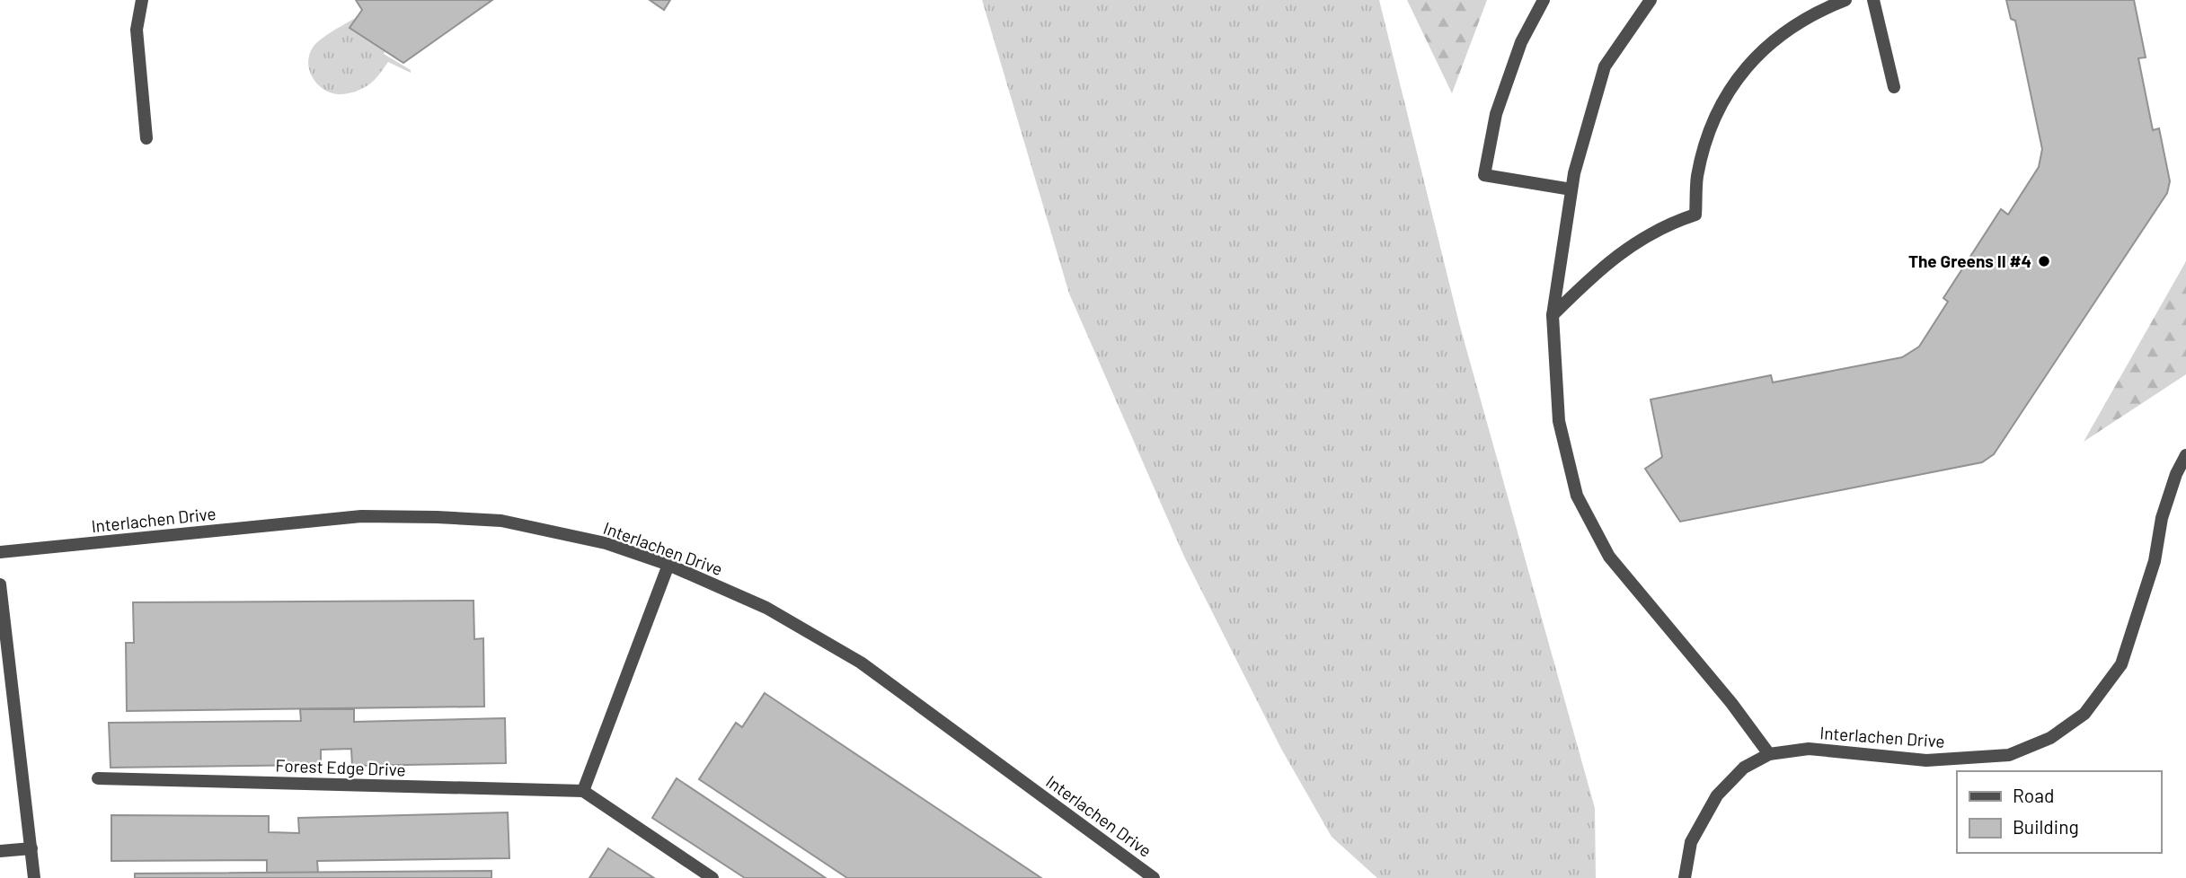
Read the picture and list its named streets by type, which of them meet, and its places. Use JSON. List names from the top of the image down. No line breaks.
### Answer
{"streets":{"street":["Interlachen Drive","Forest Edge Drive"]},"places":["The Greens II #4"],"legend":["Road","Building"]}
